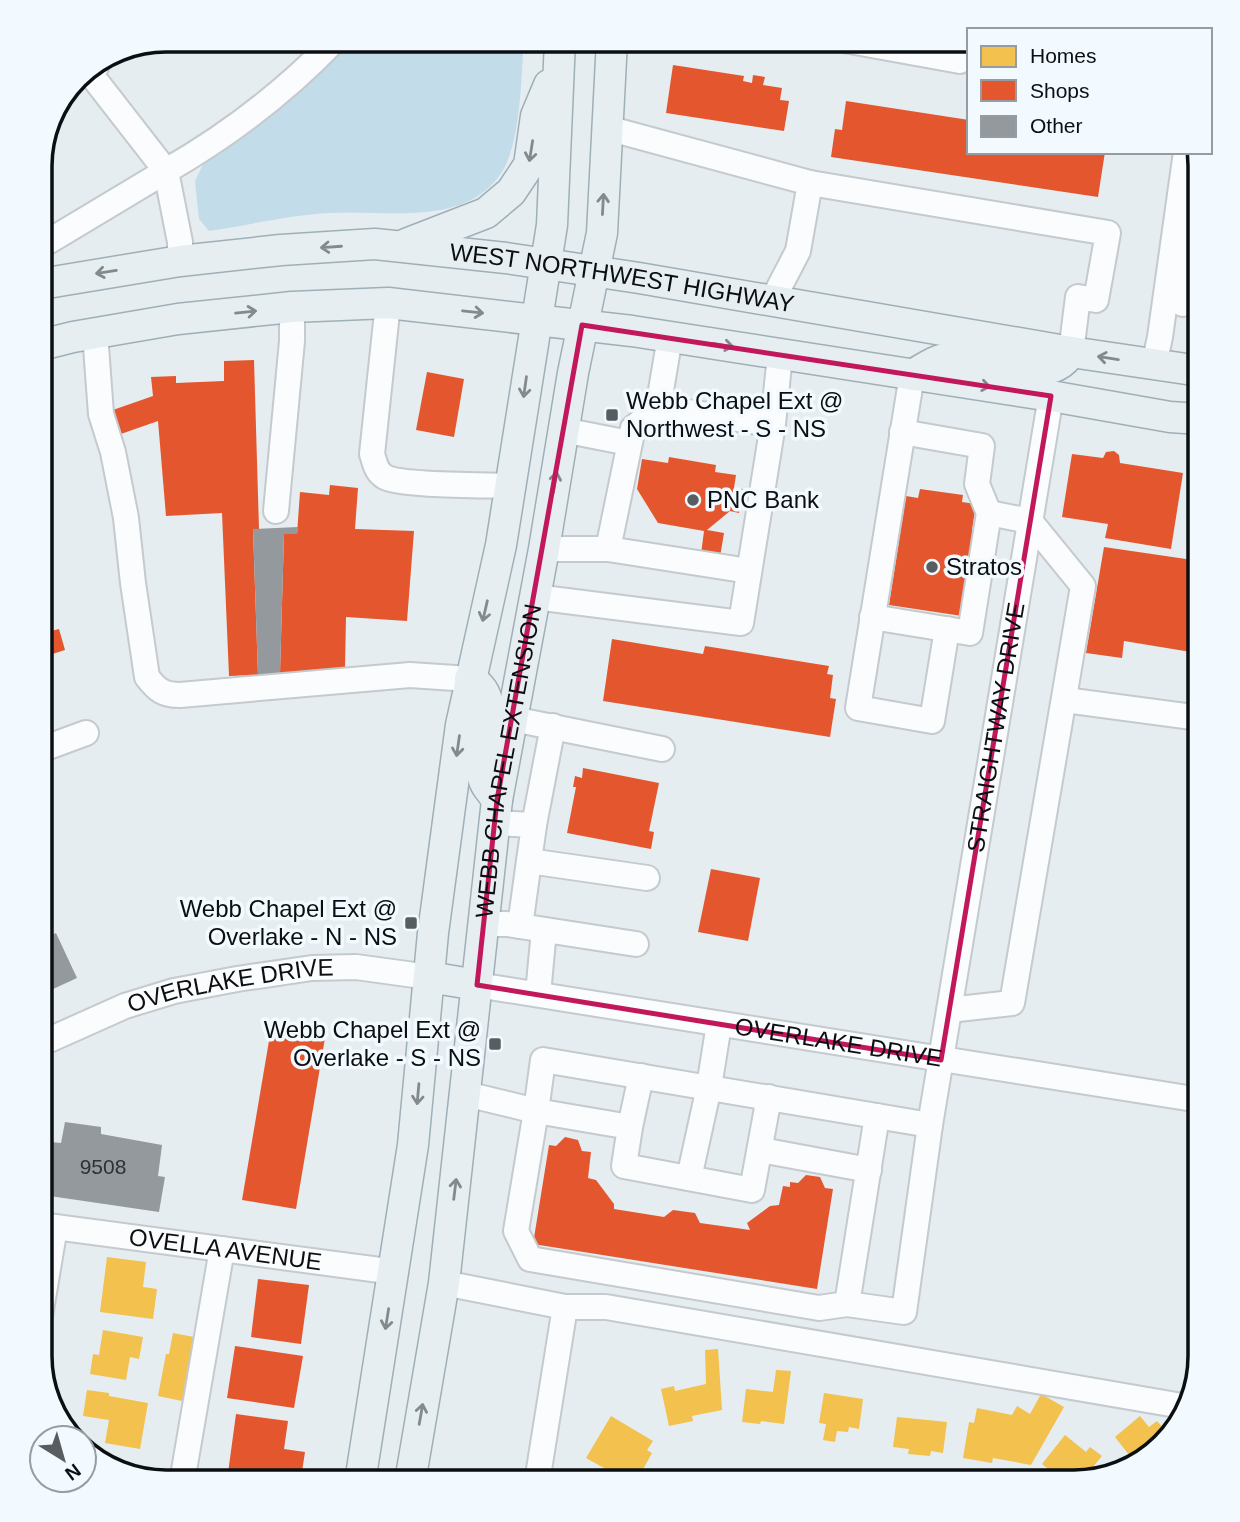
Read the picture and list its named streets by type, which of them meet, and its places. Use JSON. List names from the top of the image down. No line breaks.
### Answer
{"streets":{"main road":["WEST NORTHWEST HIGHWAY","WEBB CHAPEL EXTENSION"],"street":["STRAIGHTWAY DRIVE","OVERLAKE DRIVE","OVELLA AVENUE"]},"crossings":[["WEST NORTHWEST HIGHWAY","STRAIGHTWAY DRIVE"],["WEST NORTHWEST HIGHWAY","WEBB CHAPEL EXTENSION"],["STRAIGHTWAY DRIVE","OVERLAKE DRIVE"],["WEBB CHAPEL EXTENSION","OVERLAKE DRIVE"],["WEBB CHAPEL EXTENSION","OVELLA AVENUE"]],"places":{"transit":["Webb Chapel Ext @ Northwest - S - NS","Webb Chapel Ext @ Overlake - N - NS","Webb Chapel Ext @ Overlake - S - NS"],"other":["PNC Bank","Stratos"]},"house_numbers":["9508"],"legend":["Homes","Shops","Other"],"north":"bottom right"}
